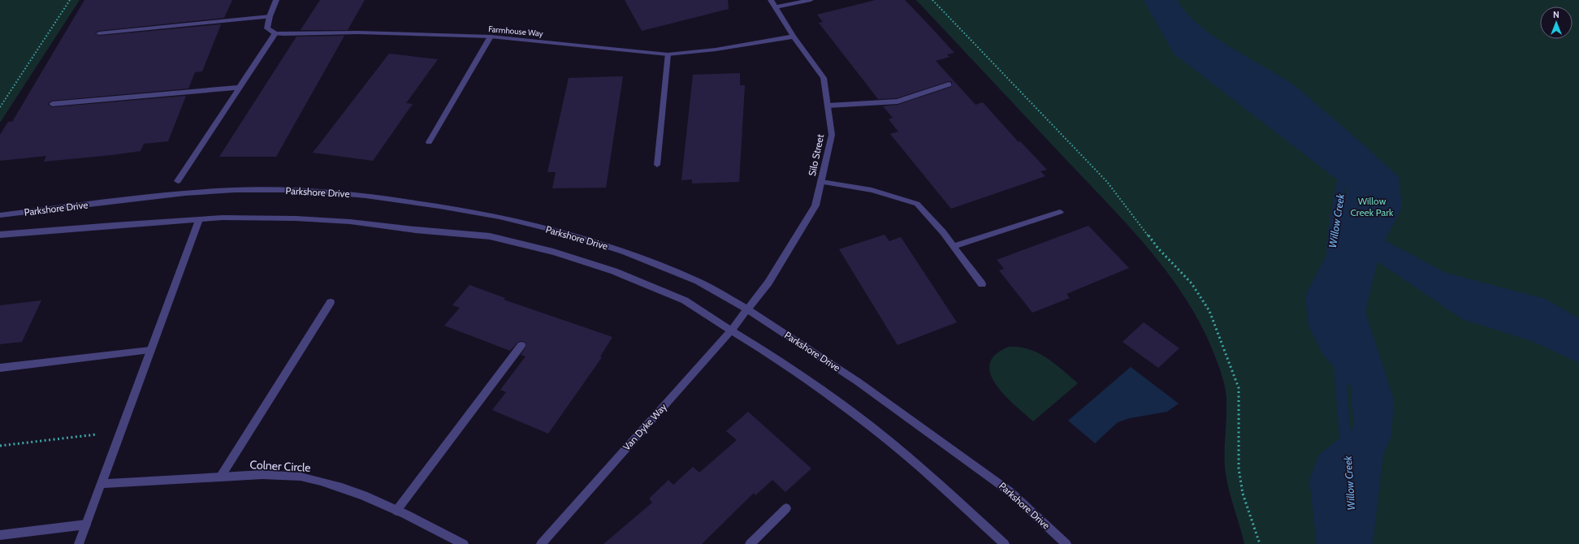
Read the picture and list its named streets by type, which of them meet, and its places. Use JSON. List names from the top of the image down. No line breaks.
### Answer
{"streets":{"street":["Farmhouse Way","Silo Street","Parkshore Drive","Van Dyke Way","Colner Circle"]},"crossings":[["Farmhouse Way","Silo Street"],["Silo Street","Parkshore Drive"],["Silo Street","Van Dyke Way"],["Parkshore Drive","Van Dyke Way"]],"water":["Willow Creek"],"parks":["Willow Creek Park"],"north":"top"}
